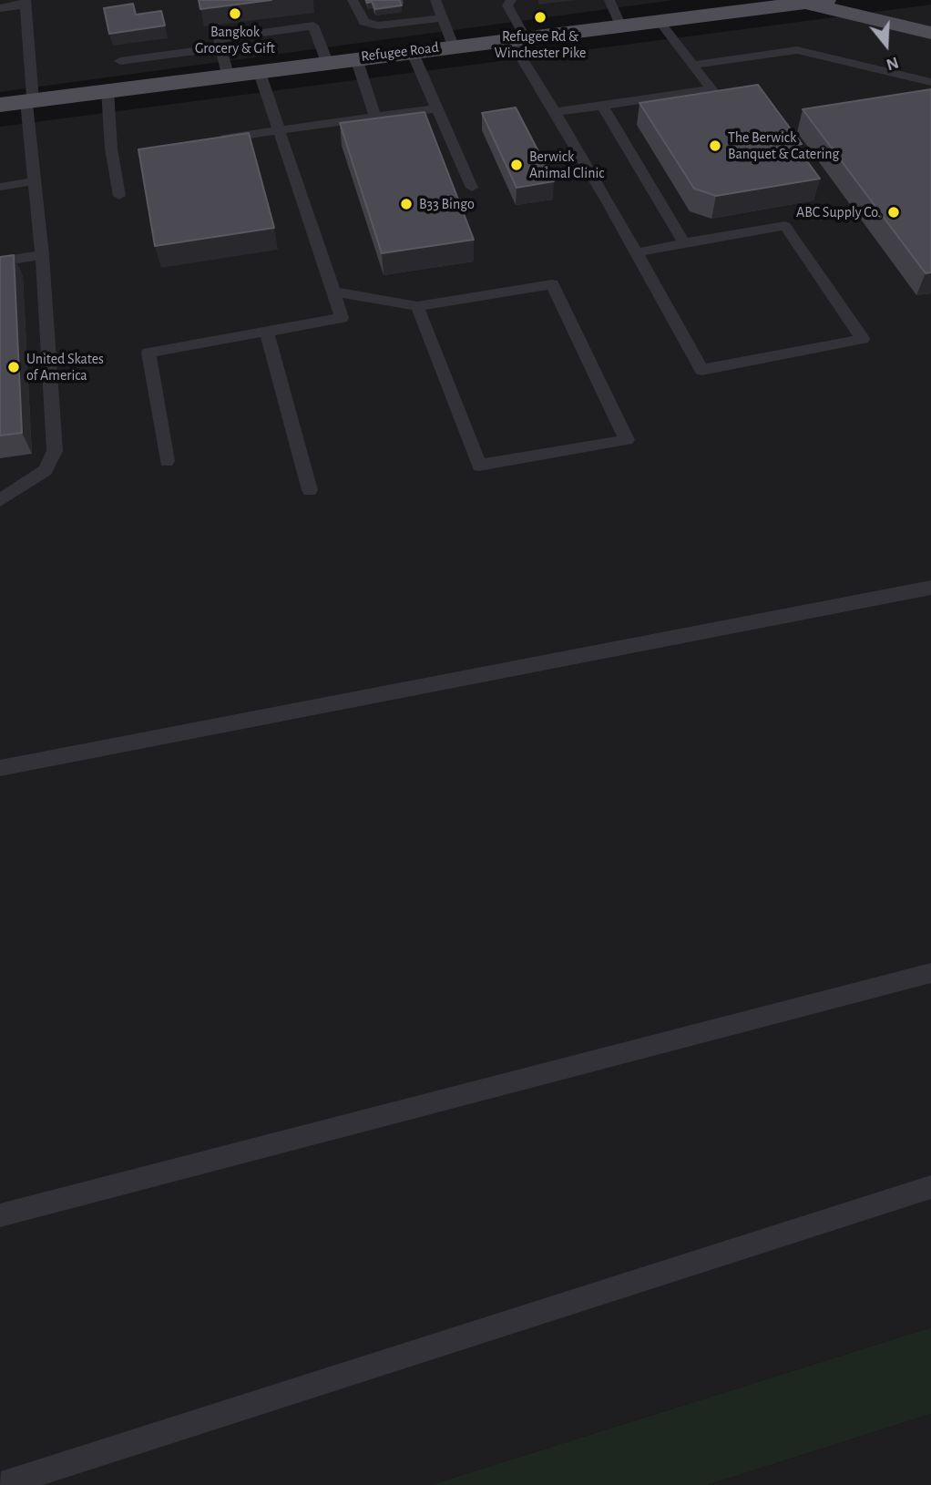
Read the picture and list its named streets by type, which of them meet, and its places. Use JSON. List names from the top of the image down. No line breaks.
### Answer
{"streets":{"main road":["Refugee Road"]},"places":["Bangkok Grocery & Gift","Refugee Rd & Winchester Pike","The Berwick Banquet & Catering","Berwick Animal Clinic","B33 Bingo","ABC Supply Co.","United Skates of America"],"north":"bottom"}
